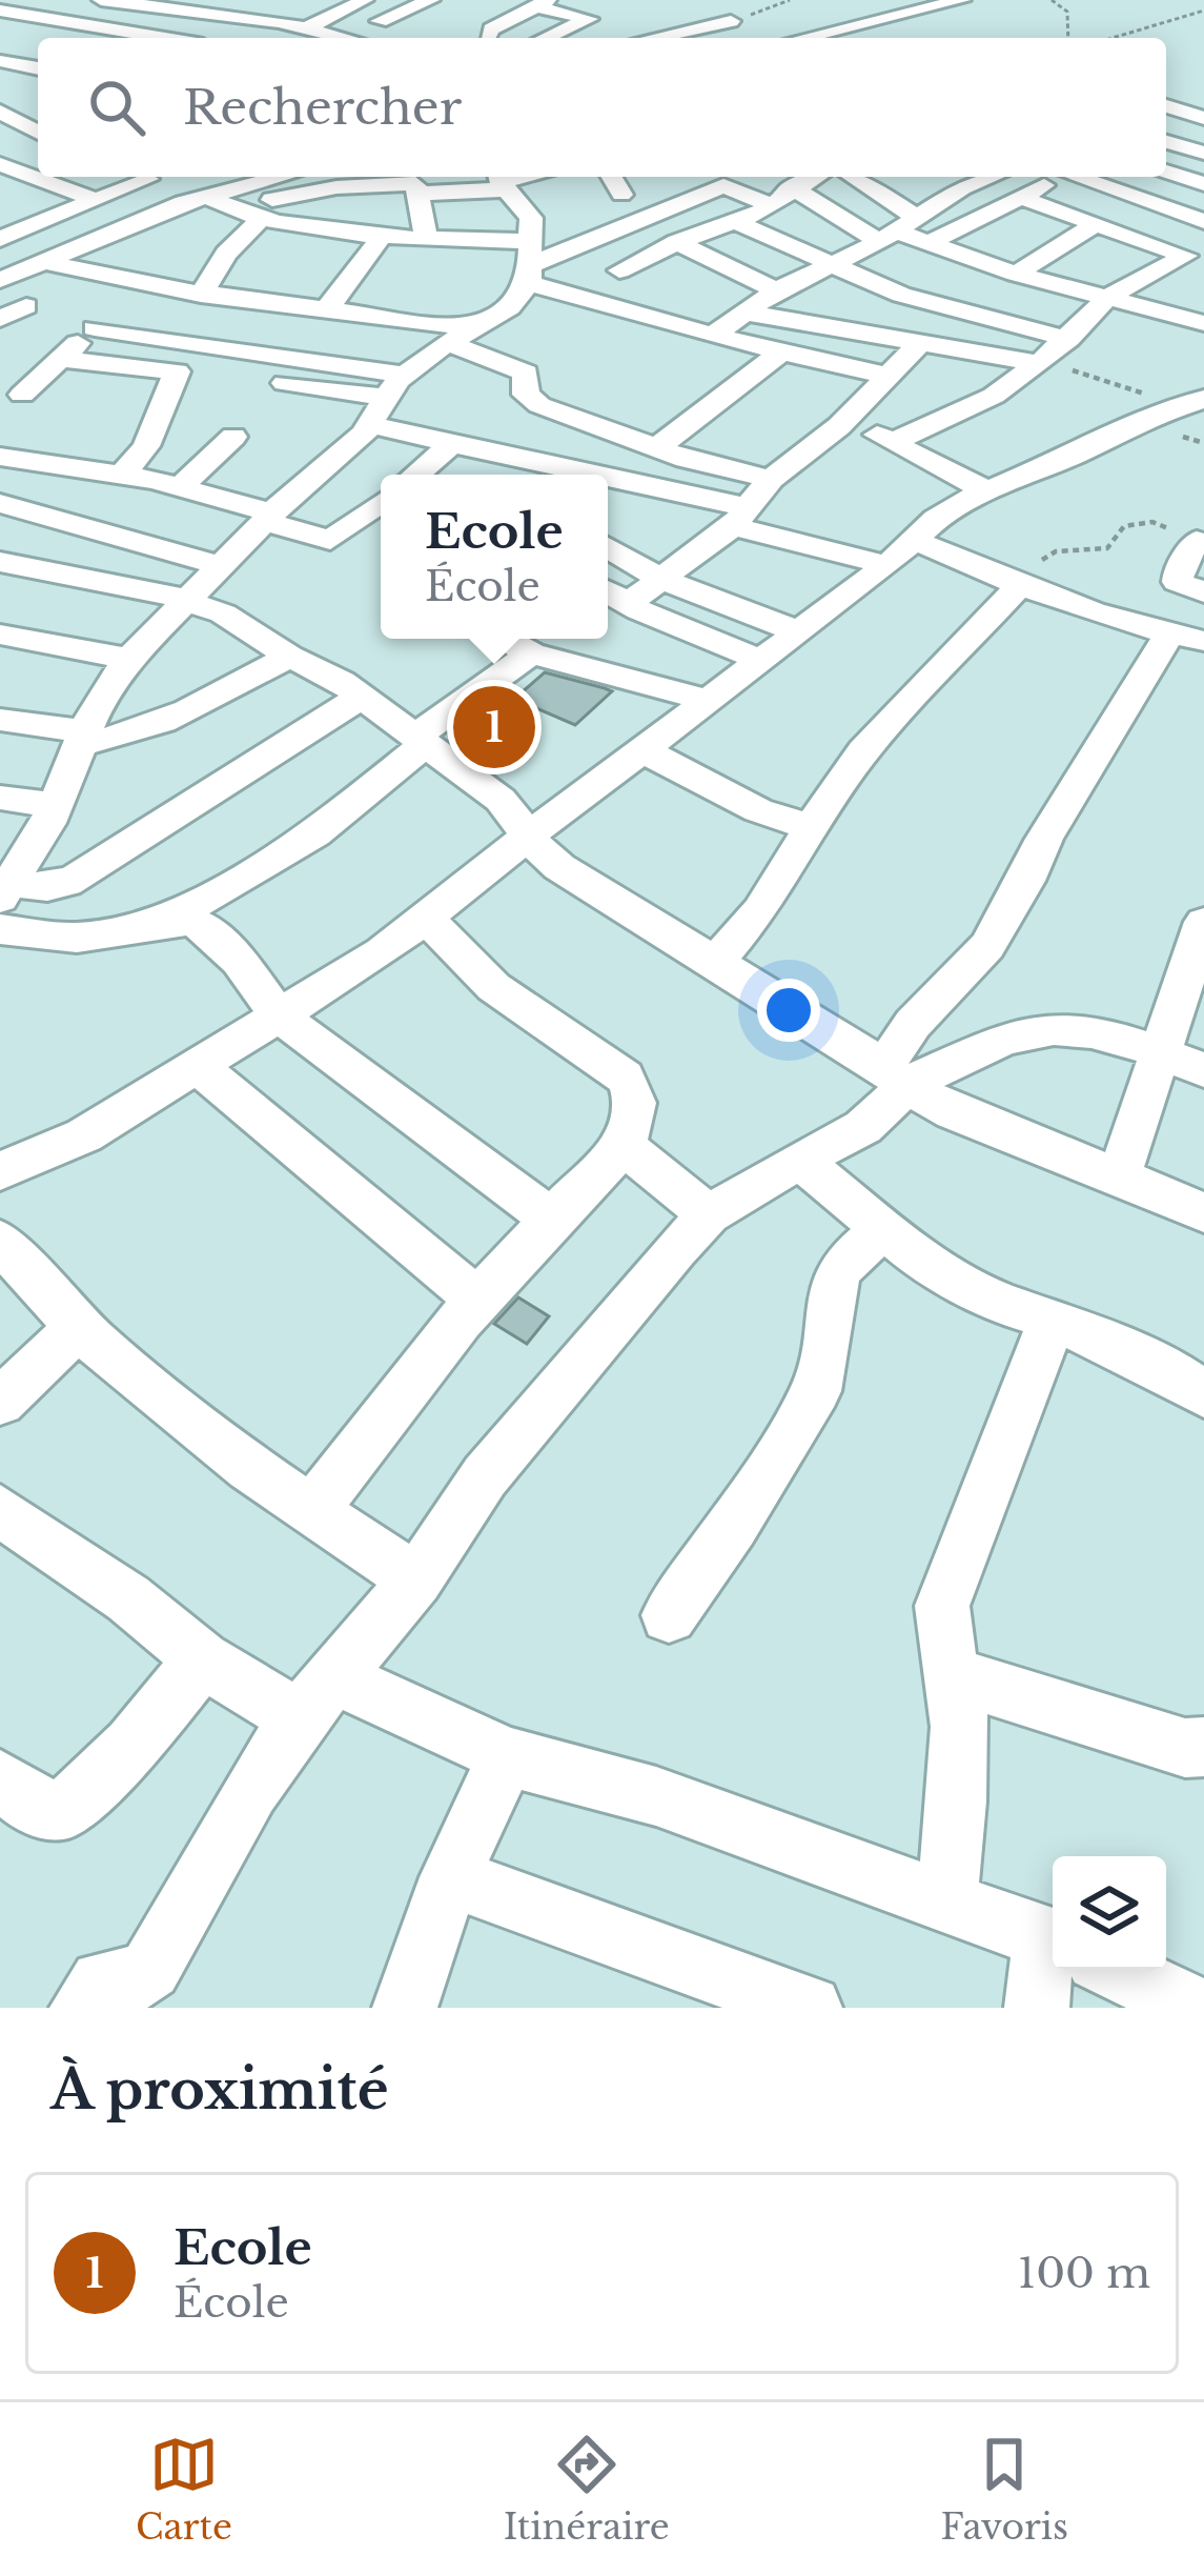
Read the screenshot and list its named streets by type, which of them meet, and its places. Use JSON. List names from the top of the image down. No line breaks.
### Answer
{"page":{"search":"Rechercher","popup":["Ecole","École"],"pins":"1","heading":"À proximité","list":[{"mark":"1","name":"Ecole","note":"École","value":"100 m"}],"nav":["Carte","Itinéraire","Favoris"]}}
